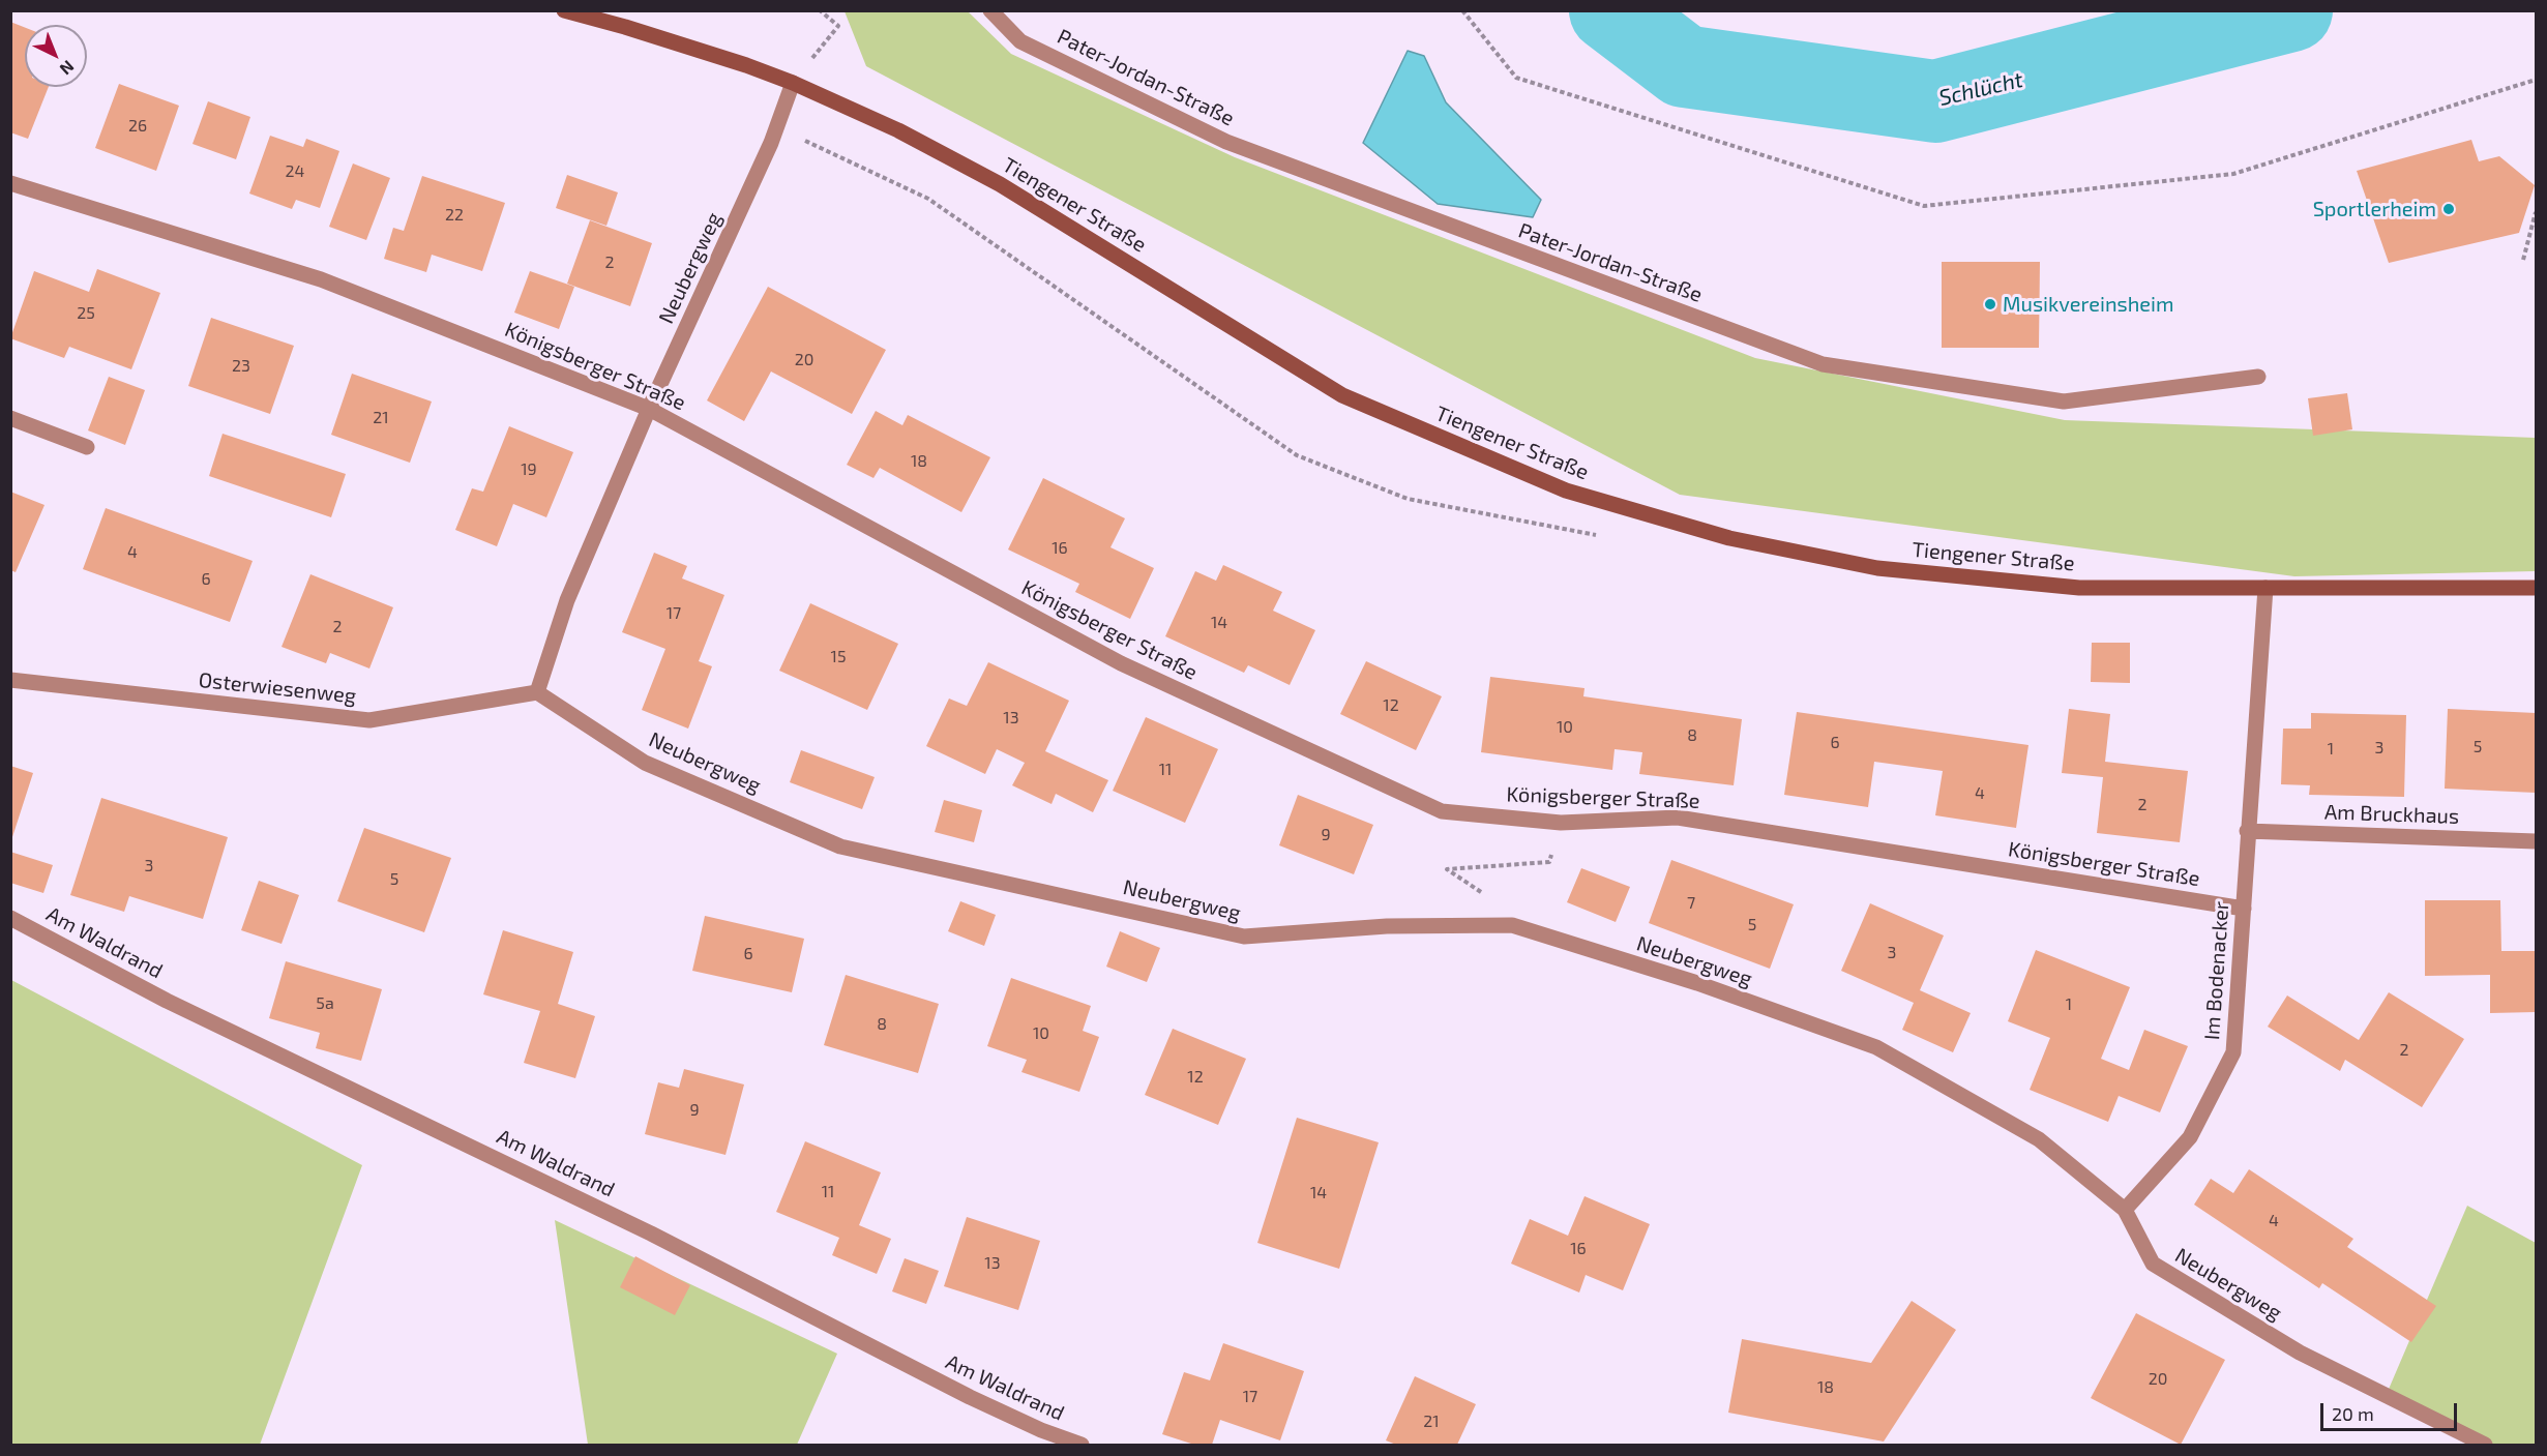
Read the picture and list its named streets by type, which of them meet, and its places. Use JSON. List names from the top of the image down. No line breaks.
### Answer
{"streets":{"main road":["Tiengener Straße"],"street":["Pater-Jordan-Straße","Neubergweg","Königsberger Straße","Osterwiesenweg","Am Bruckhaus","Am Waldrand","Im Bodenacker"]},"crossings":[["Tiengener Straße","Neubergweg"],["Tiengener Straße","Im Bodenacker"],["Neubergweg","Königsberger Straße"],["Neubergweg","Osterwiesenweg"],["Neubergweg","Im Bodenacker"],["Königsberger Straße","Im Bodenacker"],["Am Bruckhaus","Im Bodenacker"]],"water":["Schlücht"],"places":["Sportlerheim","Musikvereinsheim"],"house_numbers":["26","24","22","2","25","20","23","21","18","19","16","4","6","17","14","2","15","12","13","10","8","6","5","3","1","11","4","2","9","3","5","7","5","3","6","5a","1","8","10","2","12","9","11","14","4","16","13","20","18","17","21"],"scale_bar":"20 m","north":"bottom right"}
